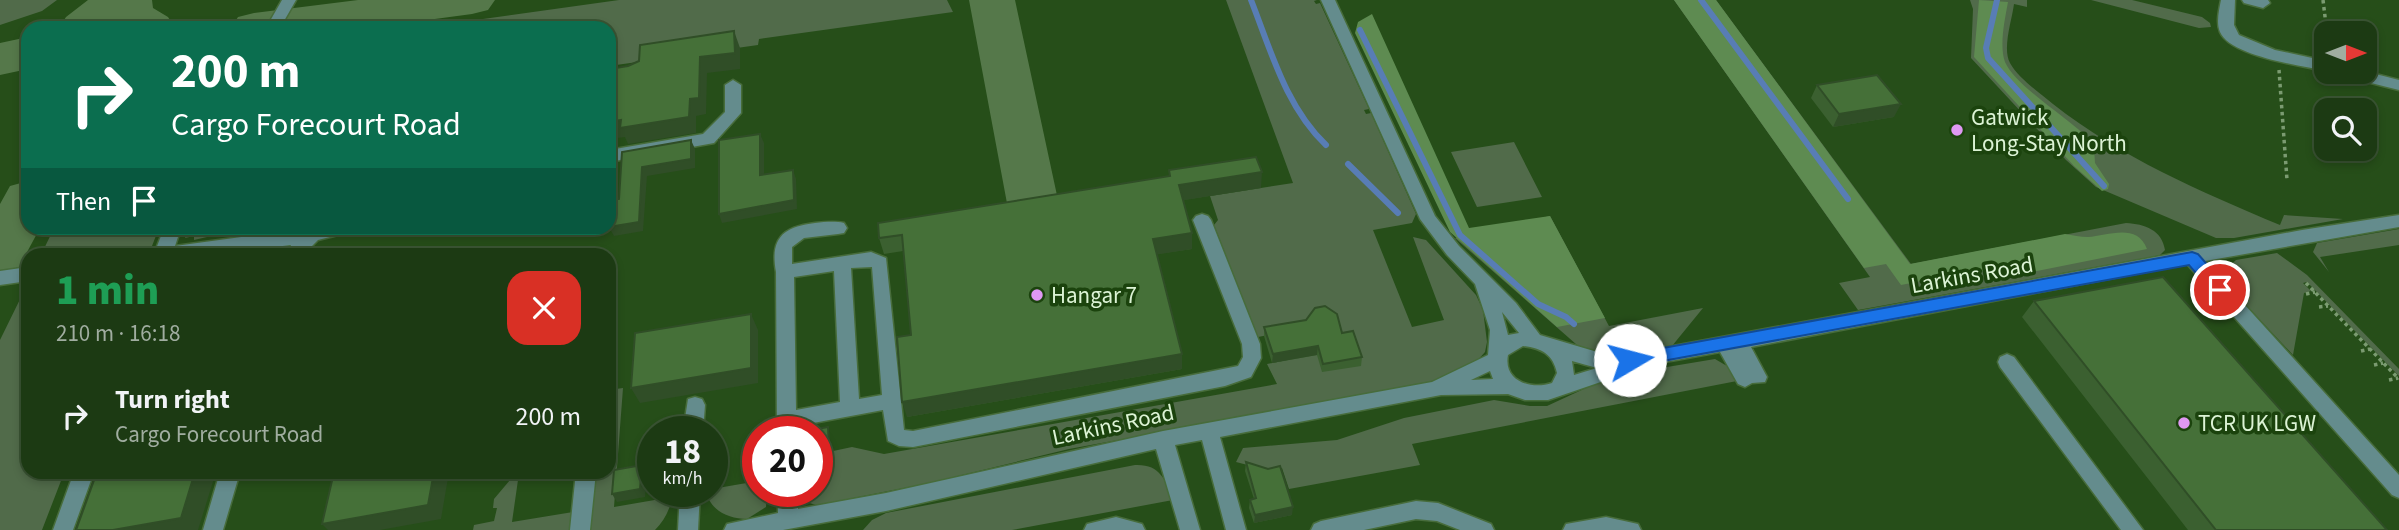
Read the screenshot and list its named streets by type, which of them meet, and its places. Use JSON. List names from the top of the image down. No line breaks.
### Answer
{"streets":{"lane":["Larkins Road"]},"places":["Gatwick Long-Stay North","Hangar 7","TCR UK LGW"],"north":"right","page":{"turn":["200 m","Cargo Forecourt Road"],"then":"Then","heading":["1 min","210 m · 16:18"],"list":[{"name":"Turn right","note":"Cargo Forecourt Road","value":"200 m"}],"speed":"18 km/h","limit":"20"}}
